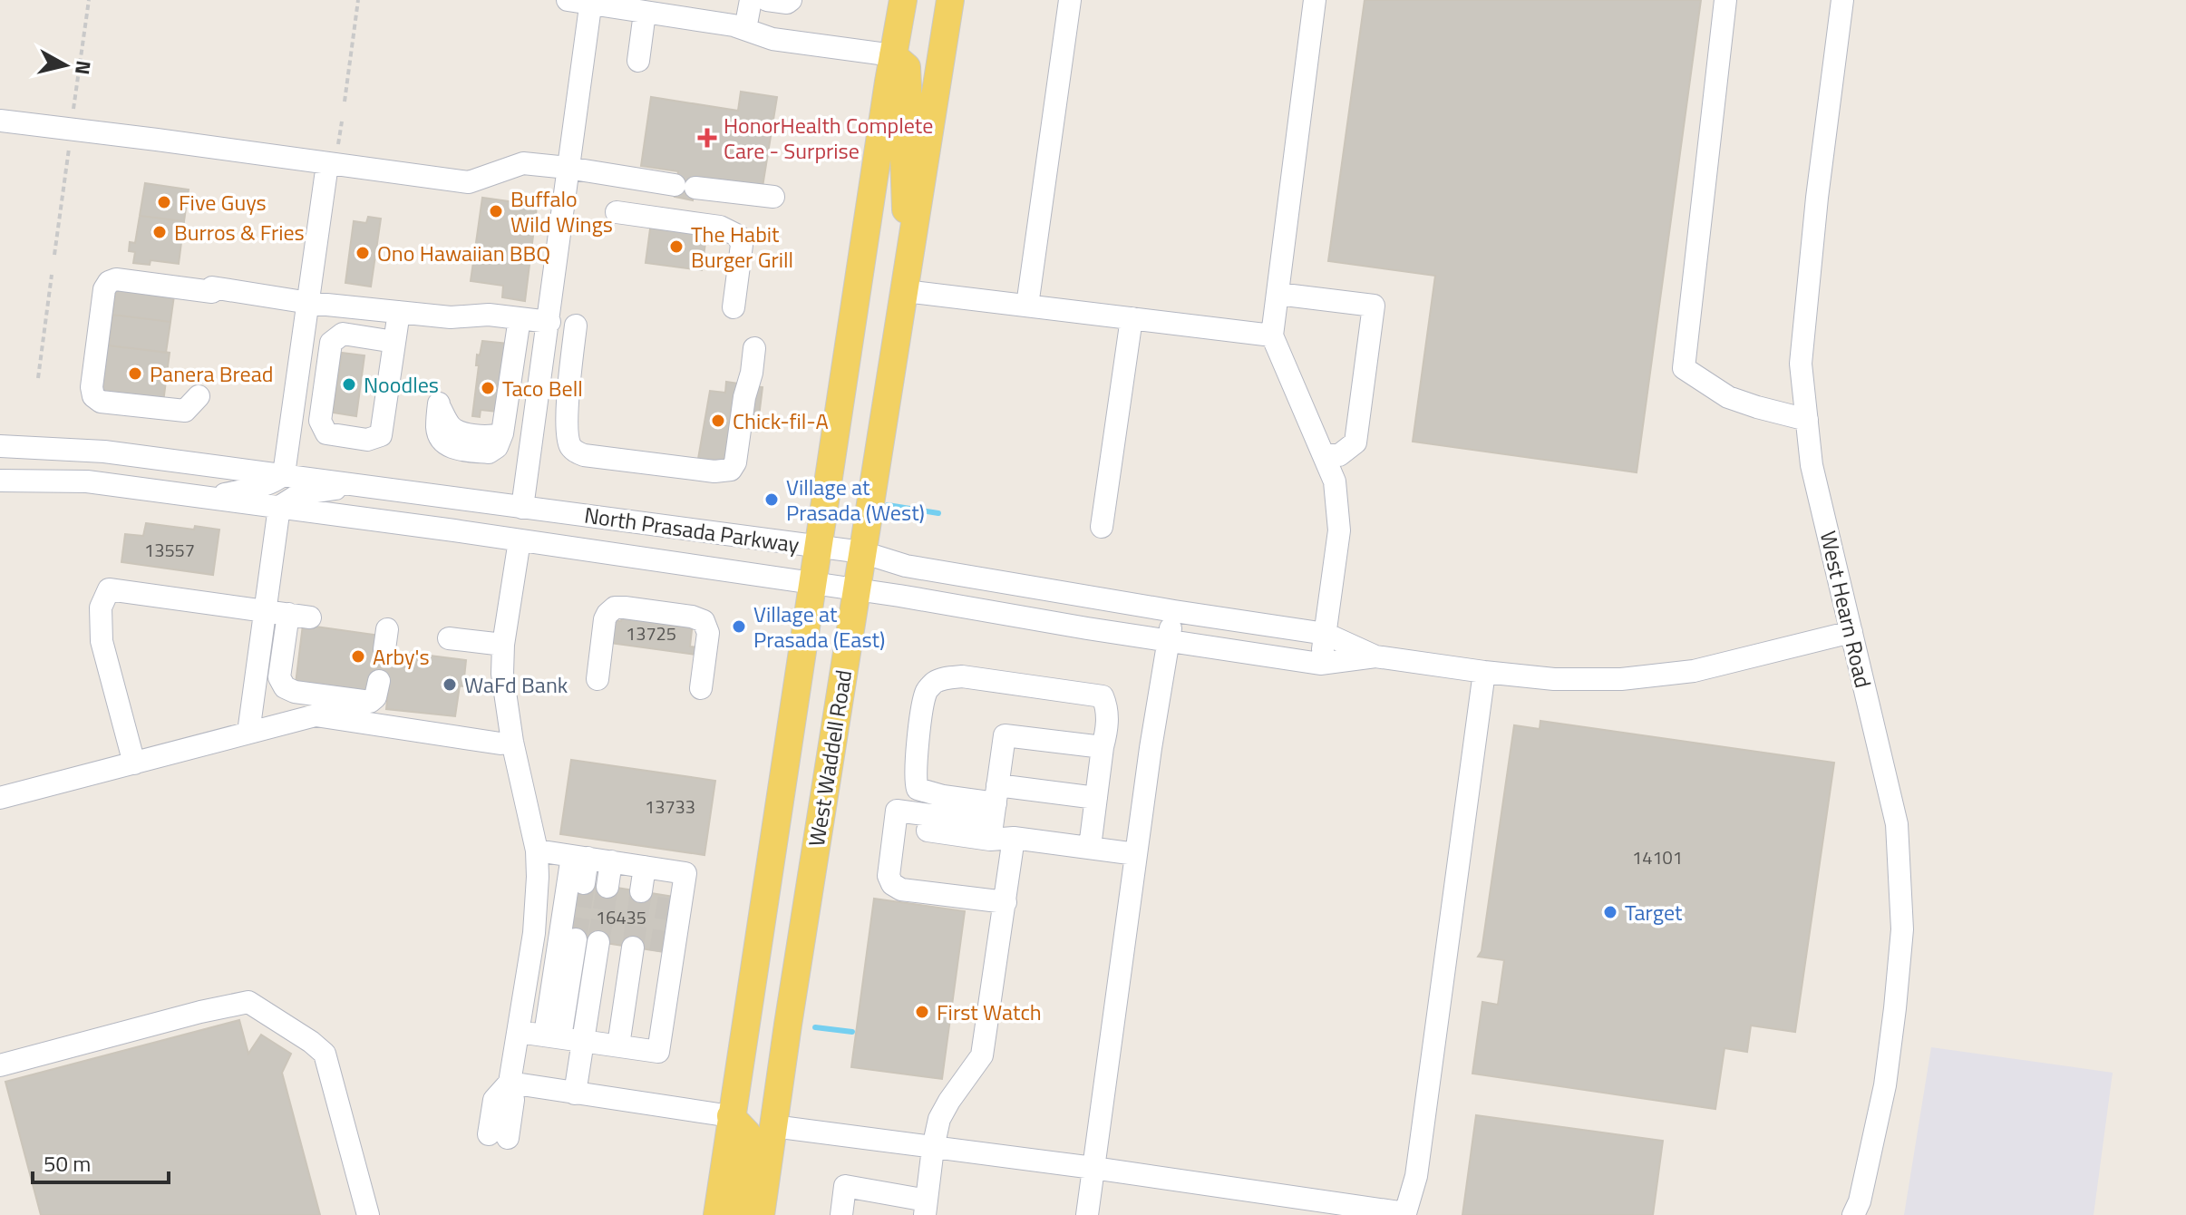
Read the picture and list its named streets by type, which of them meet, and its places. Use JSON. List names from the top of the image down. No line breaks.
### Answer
{"streets":{"main road":["West Waddell Road"],"street":["North Prasada Parkway","West Hearn Road"]},"crossings":[["North Prasada Parkway","West Hearn Road"],["North Prasada Parkway","West Waddell Road"]],"places":{"health":["HonorHealth Complete Care - Surprise"],"other":["Five Guys","Buffalo Wild Wings","Burros & Fries","The Habit Burger Grill","Ono Hawaiian BBQ","Panera Bread","Noodles","Taco Bell","Chick-fil-A","Village at Prasada (West)","Village at Prasada (East)","Arby's","WaFd Bank","Target","First Watch"]},"house_numbers":["13557","13725","13733","14101","16435"],"scale_bar":"50 m","north":"right"}
